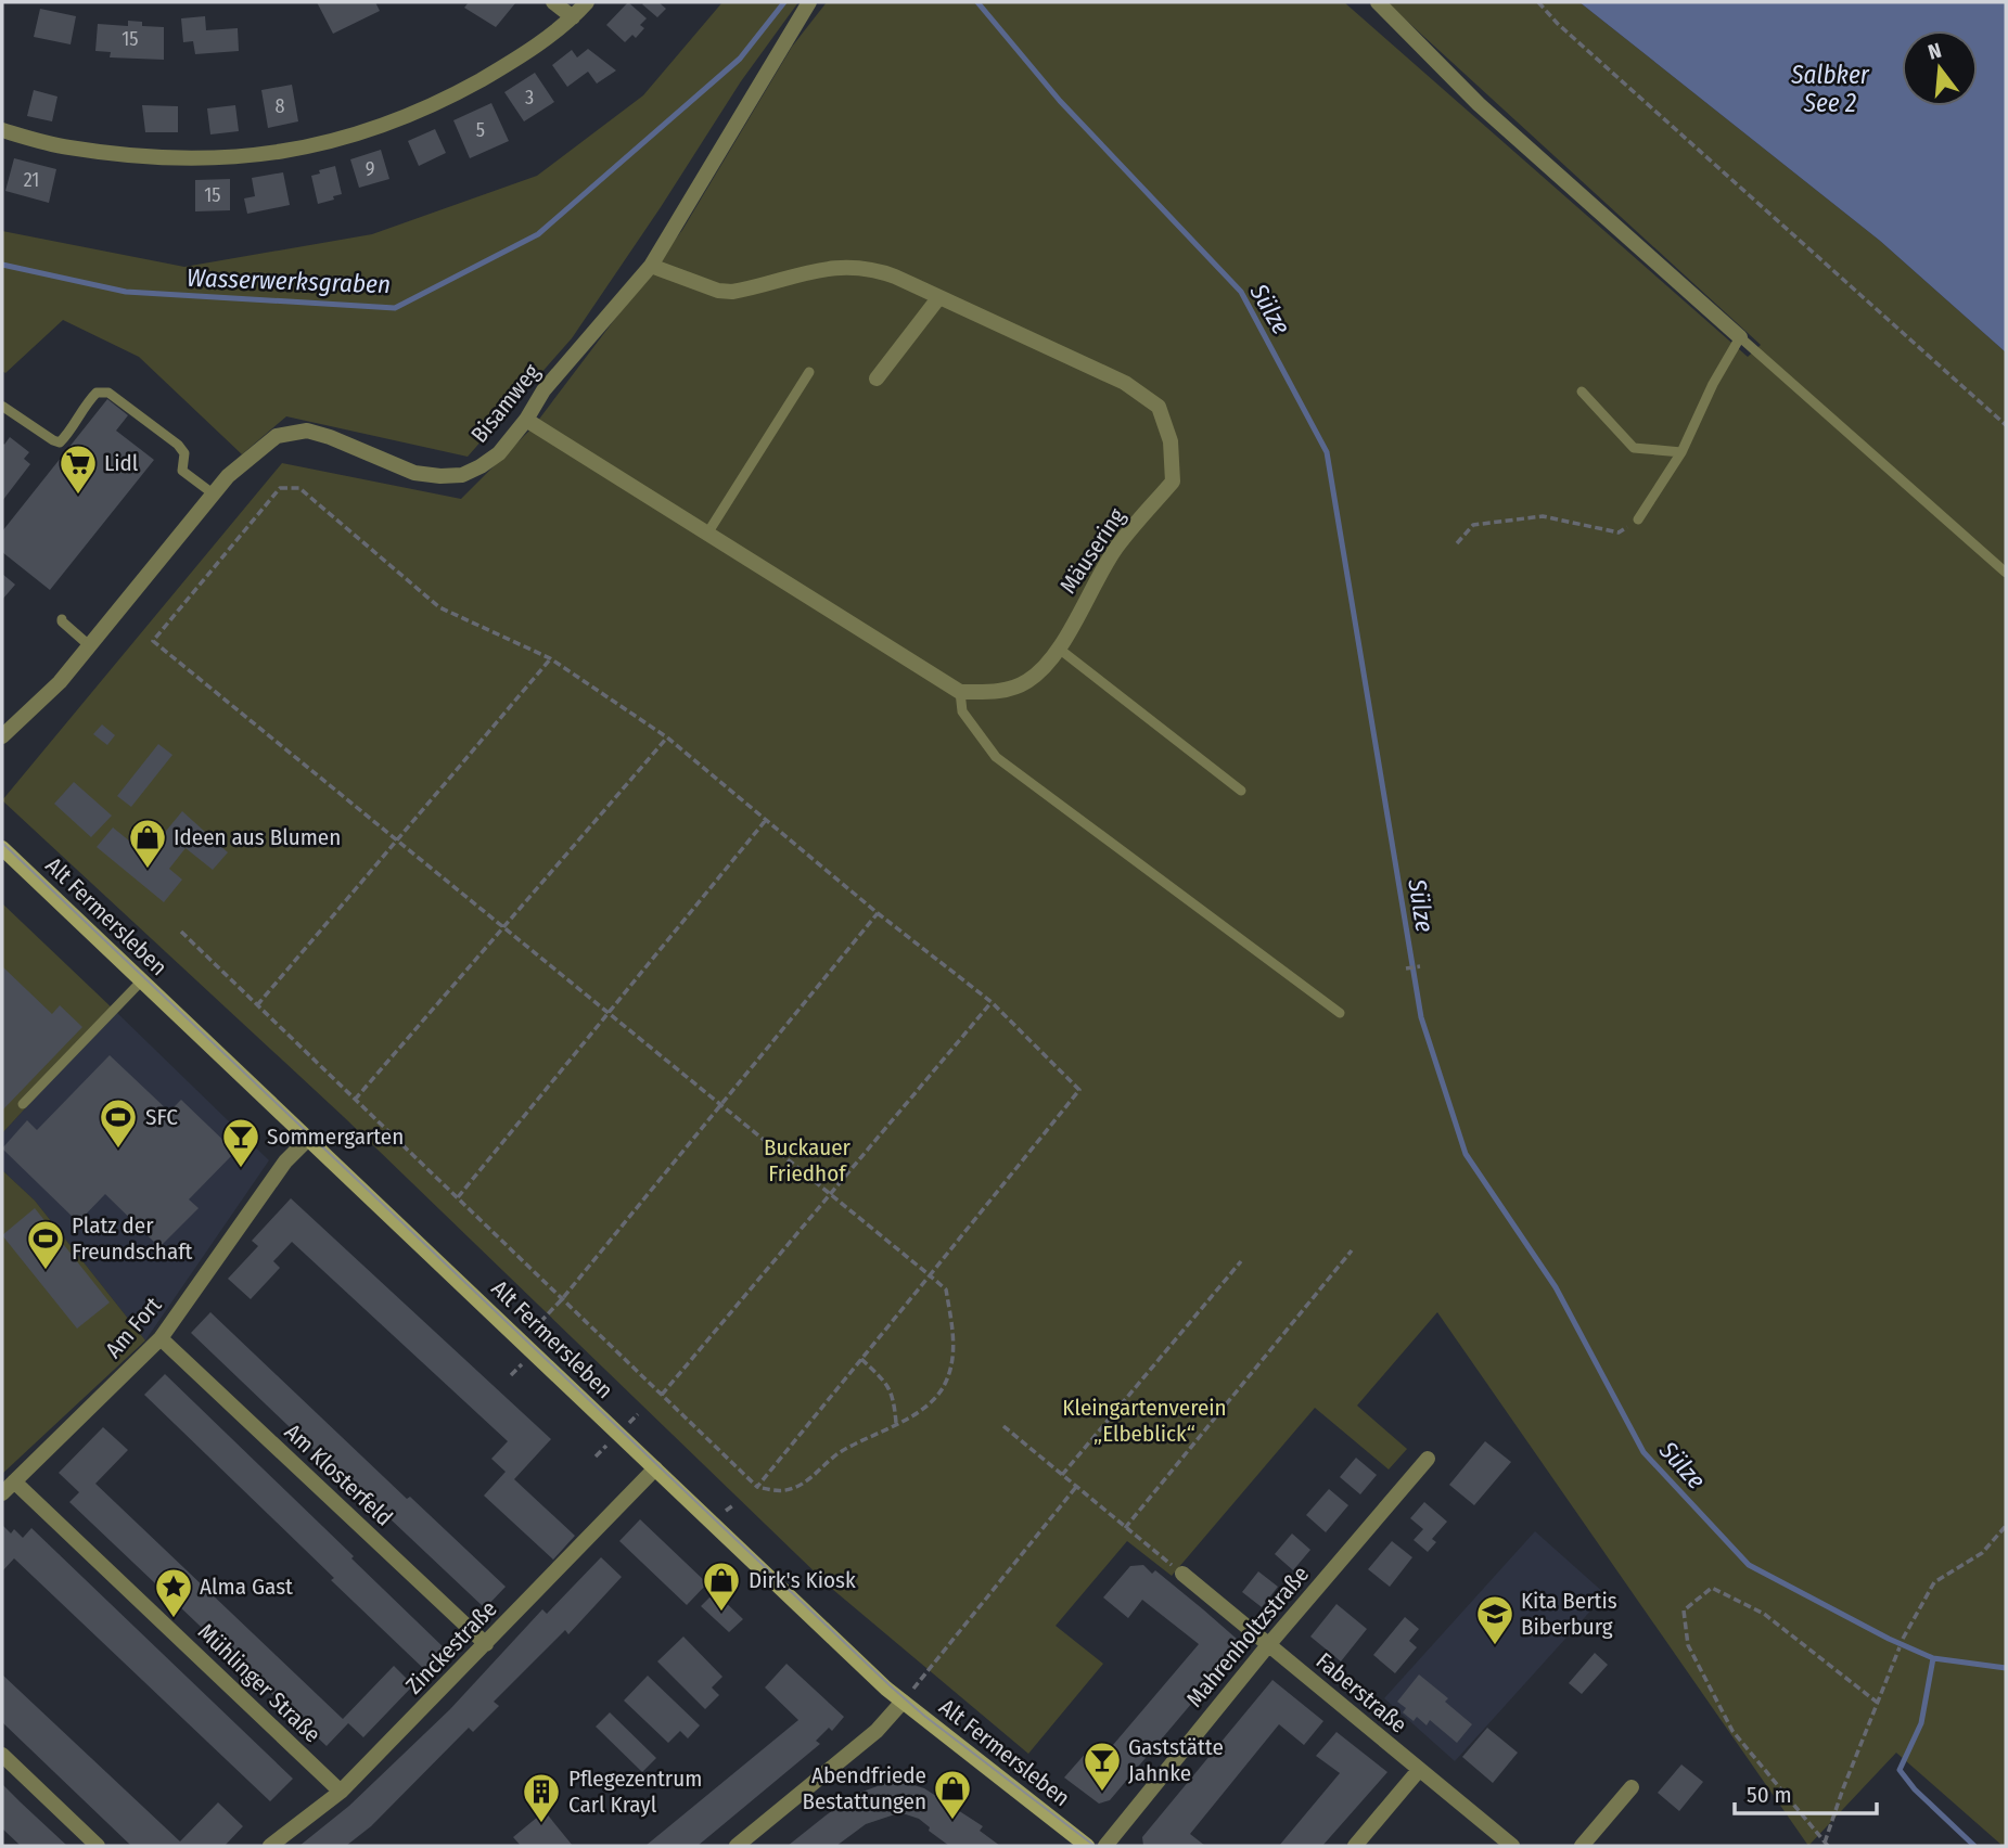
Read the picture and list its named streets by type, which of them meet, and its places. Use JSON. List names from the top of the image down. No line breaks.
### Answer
{"streets":{"main road":["Alt Fermersleben"],"street":["Bisamweg","Mäusering","Am Fort","Am Klosterfeld","Mahrenholtzstraße","Zinckestraße","Mühlinger Straße","Faberstraße"]},"crossings":[["Bisamweg","Mäusering"],["Alt Fermersleben","Am Fort"],["Alt Fermersleben","Zinckestraße"],["Am Fort","Am Klosterfeld"],["Am Fort","Mühlinger Straße"],["Am Klosterfeld","Zinckestraße"],["Mahrenholtzstraße","Faberstraße"],["Zinckestraße","Mühlinger Straße"]],"water":["Salbker See 2","Wasserwerksgraben","Sülze"],"parks":["Buckauer Friedhof","Kleingartenverein „Elbeblick“"],"places":{"supermarket":["Lidl"],"shop":["Ideen aus Blumen","Dirk's Kiosk","Abendfriede Bestattungen"],"sports":["SFC","Platz der Freundschaft"],"bar":["Sommergarten","Gaststätte Jahnke"],"place":["Alma Gast"],"school or university":["Kita Bertis Biberburg"],"building":["Pflegezentrum Carl Krayl"]},"house_numbers":["15","3","8","5","9","21","15"],"scale_bar":"50 m","north":"top"}
